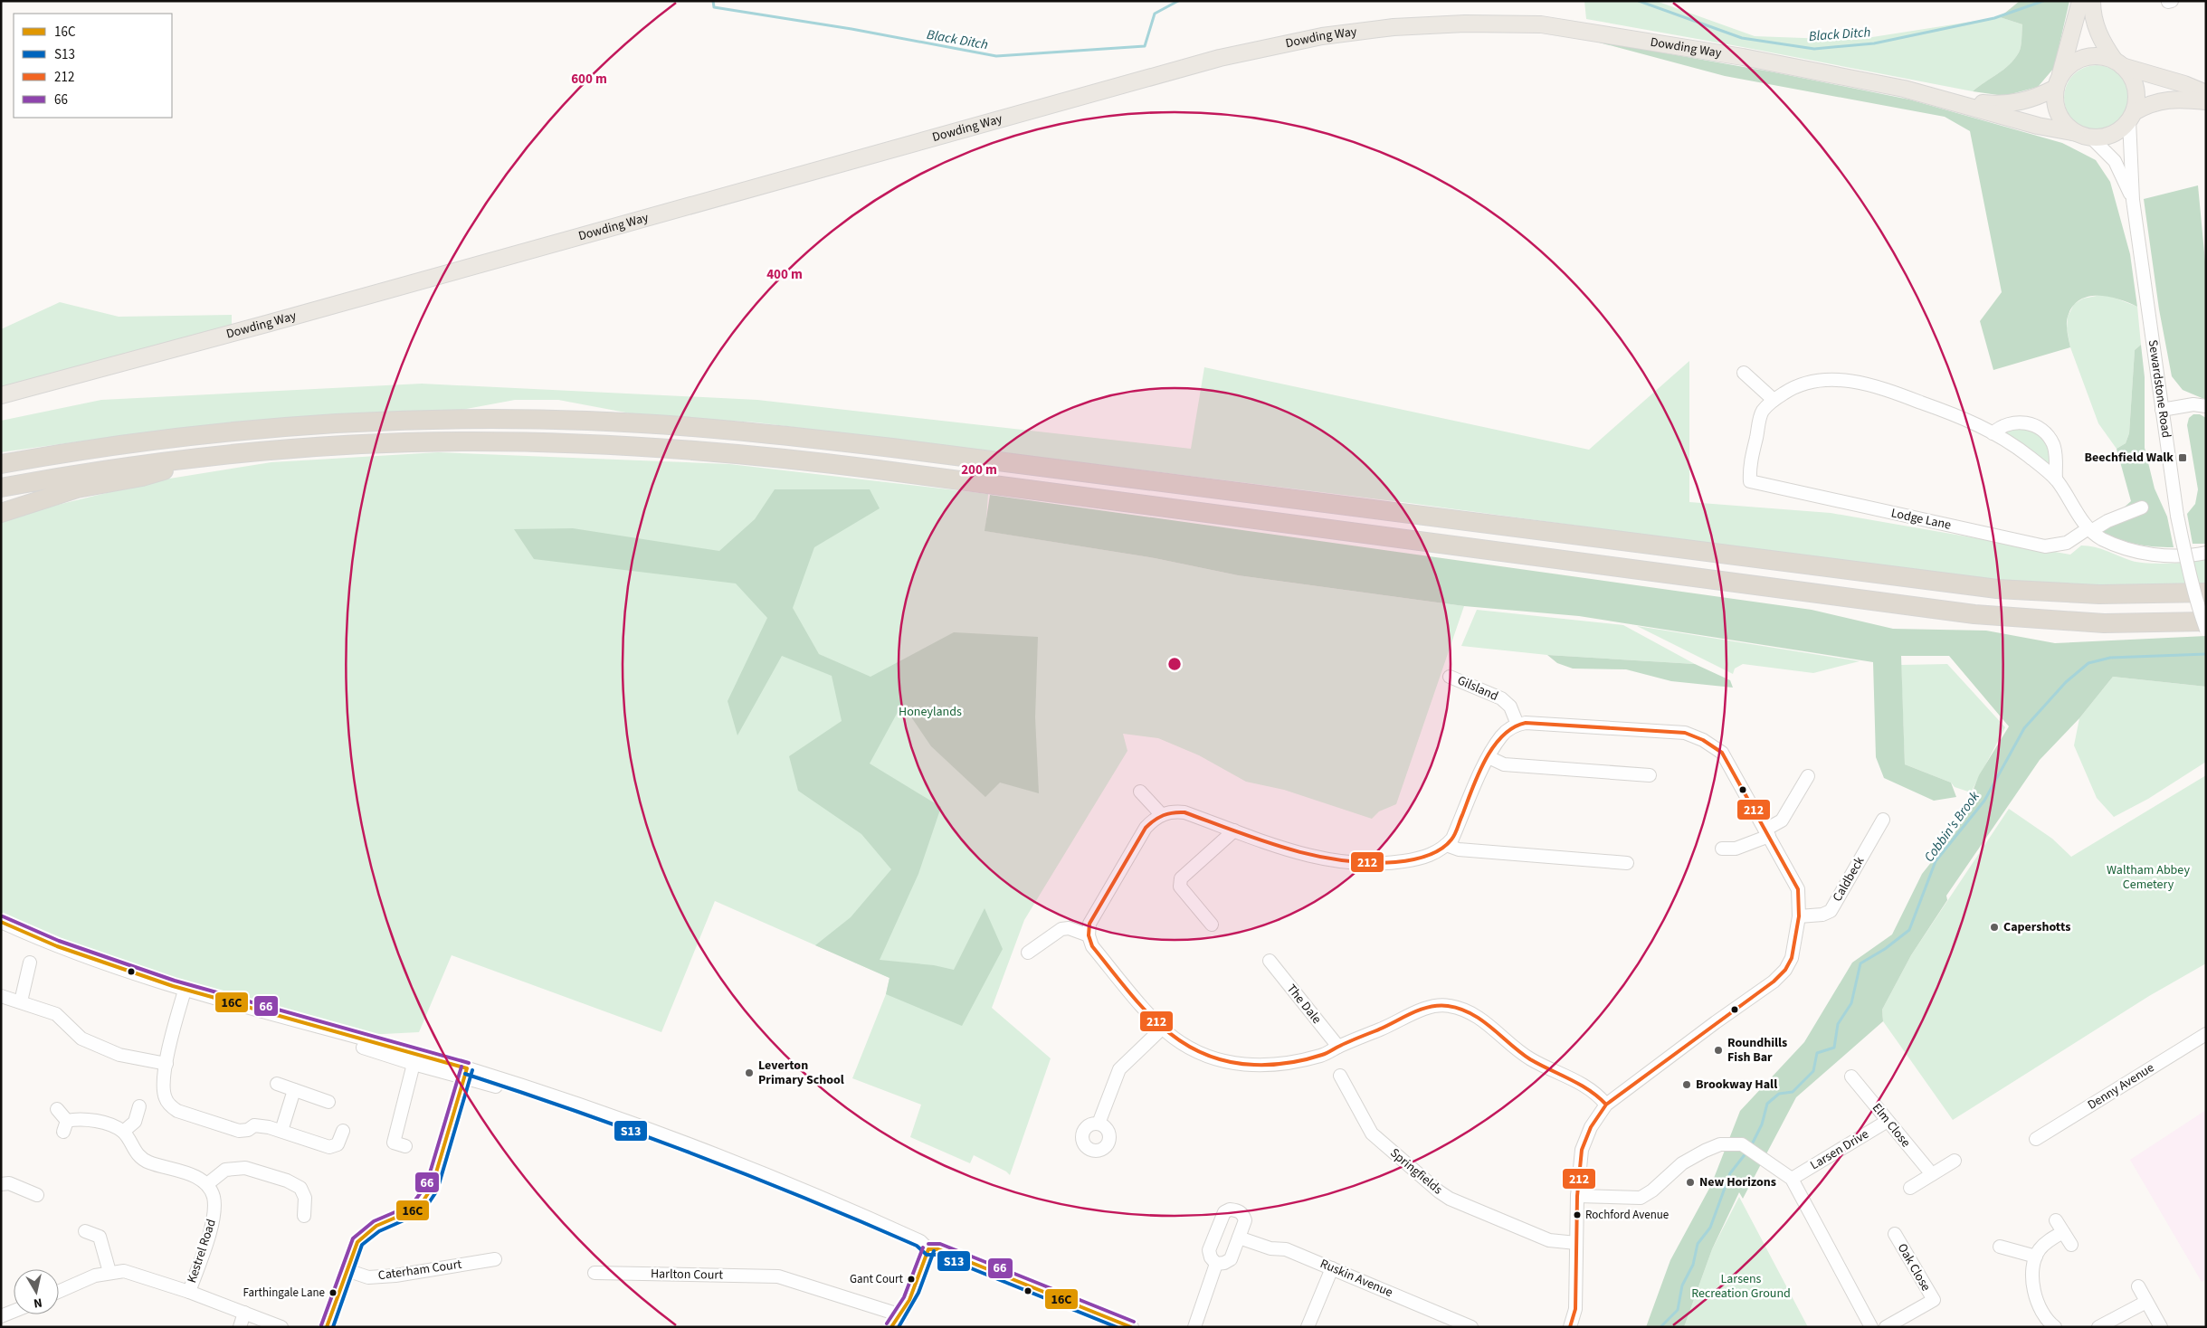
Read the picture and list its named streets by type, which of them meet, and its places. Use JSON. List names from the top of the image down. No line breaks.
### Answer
{"streets":{"main road":["Dowding Way"],"street":["Sewardstone Road","Lodge Lane","Gilsland","Caldbeck","The Dale","Denny Avenue","Elm Close","Larsen Drive","Springfields","Kestrel Road","Oak Close","Caterham Court","Harlton Court","Ruskin Avenue"]},"crossings":[["Dowding Way","Sewardstone Road"],["Elm Close","Larsen Drive"]],"water":["Black Ditch","Cobbin's Brook"],"parks":["Honeylands","Waltham Abbey Cemetery","Larsens Recreation Ground"],"places":{"transit":["Beechfield Walk"],"other":["Capershotts","Roundhills Fish Bar","Leverton Primary School","Brookway Hall","New Horizons","Rochford Avenue","Gant Court","Farthingale Lane"]},"lines":["transit line 212","transit line 66","transit line 16C","transit line S13"],"legend":["16C","S13","212","66"],"north":"bottom","rings":["600 m","400 m","200 m"]}
